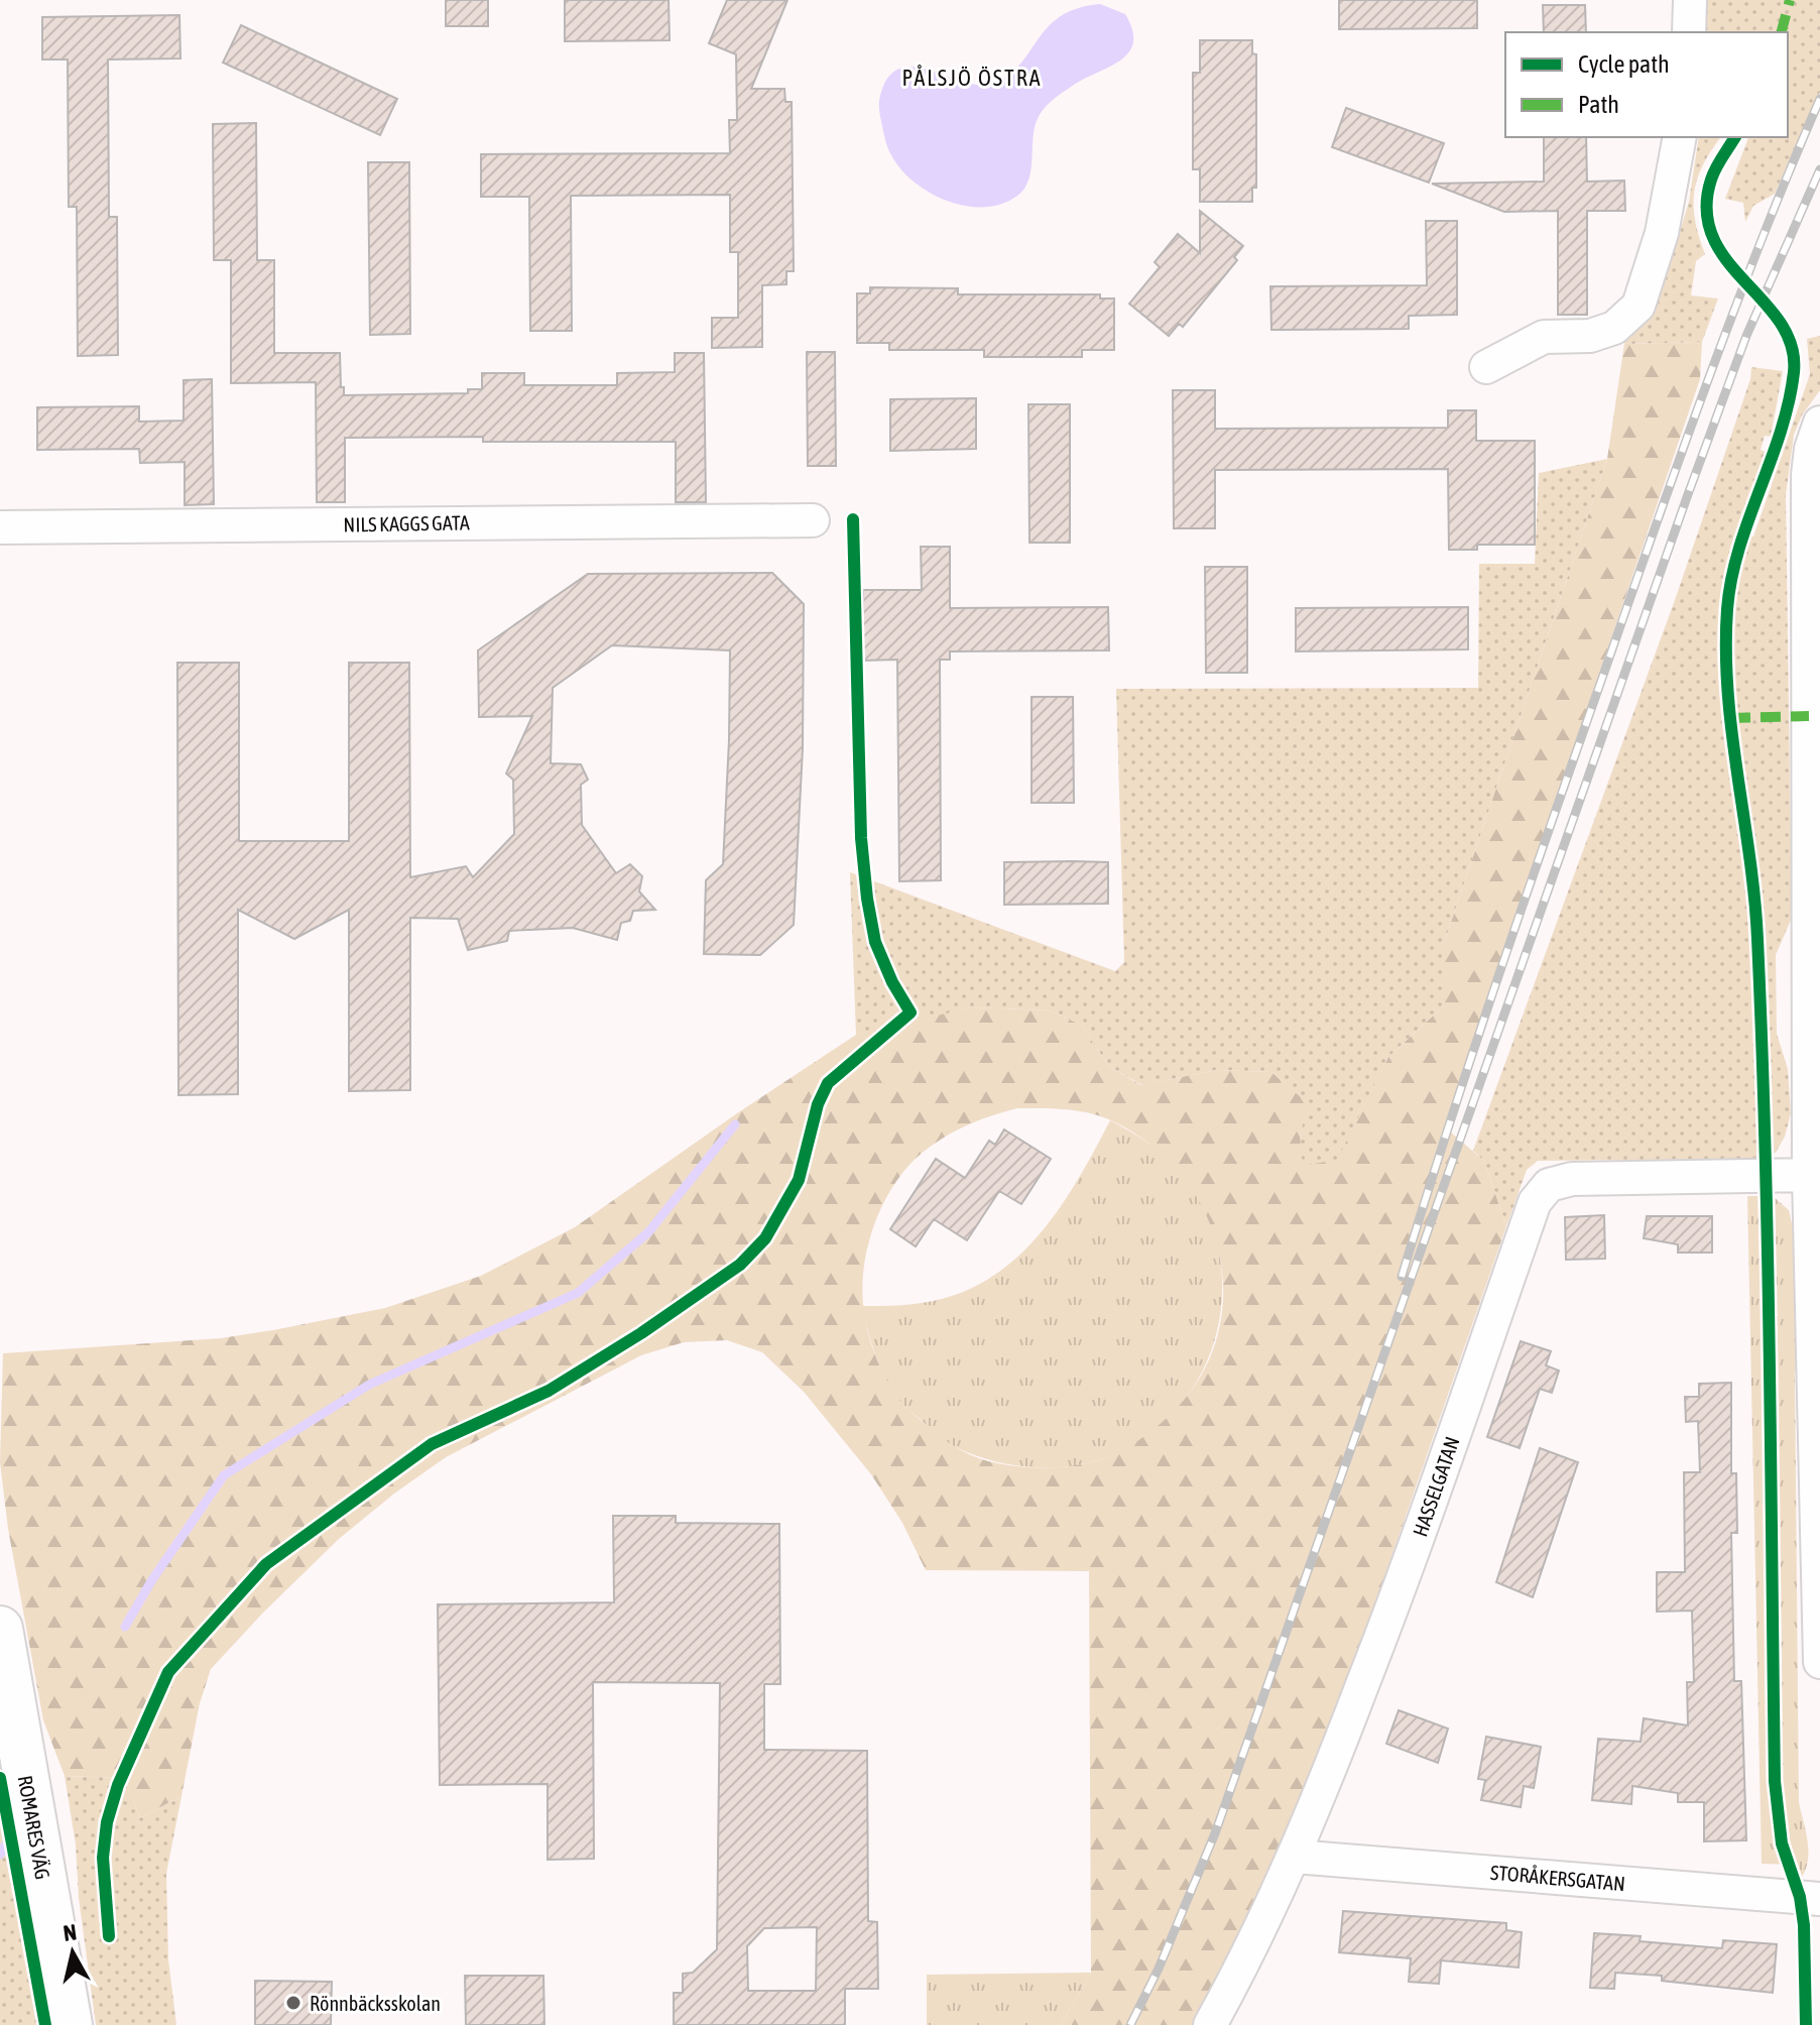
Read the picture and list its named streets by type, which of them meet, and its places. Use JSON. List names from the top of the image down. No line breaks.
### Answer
{"streets":{"street":["NILS KAGGS GATA","HASSELGATAN","ROMARES VÄG","STORÅKERSGATAN"]},"crossings":[["HASSELGATAN","STORÅKERSGATAN"]],"districts":["PÅLSJÖ ÖSTRA"],"places":["Rönnbäcksskolan"],"legend":["Cycle path","Path"],"north":"top"}
